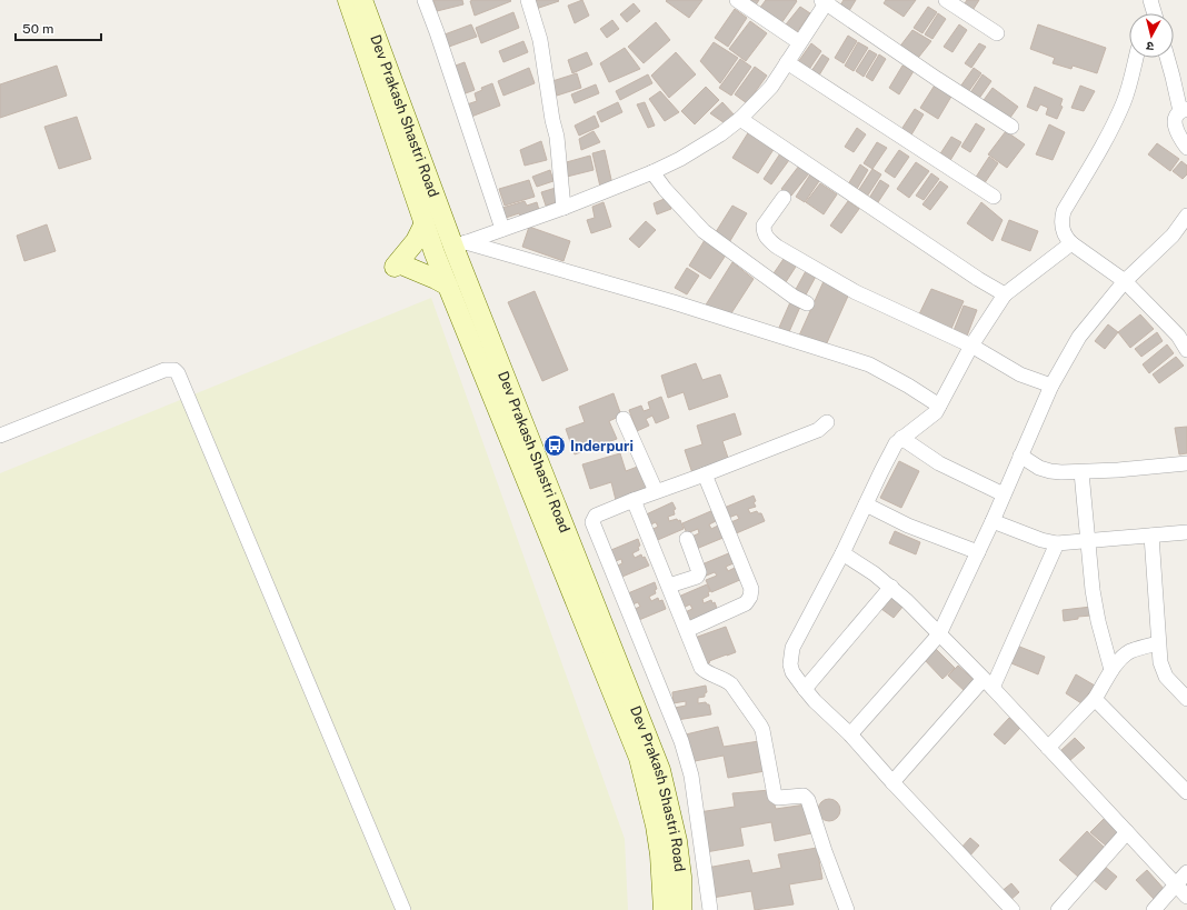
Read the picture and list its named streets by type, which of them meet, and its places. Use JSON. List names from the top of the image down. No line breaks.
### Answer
{"streets":{"street":["Dev Prakash Shastri Road"]},"places":{"bus stop":["Inderpuri"]},"scale_bar":"50 m","north":"bottom"}
